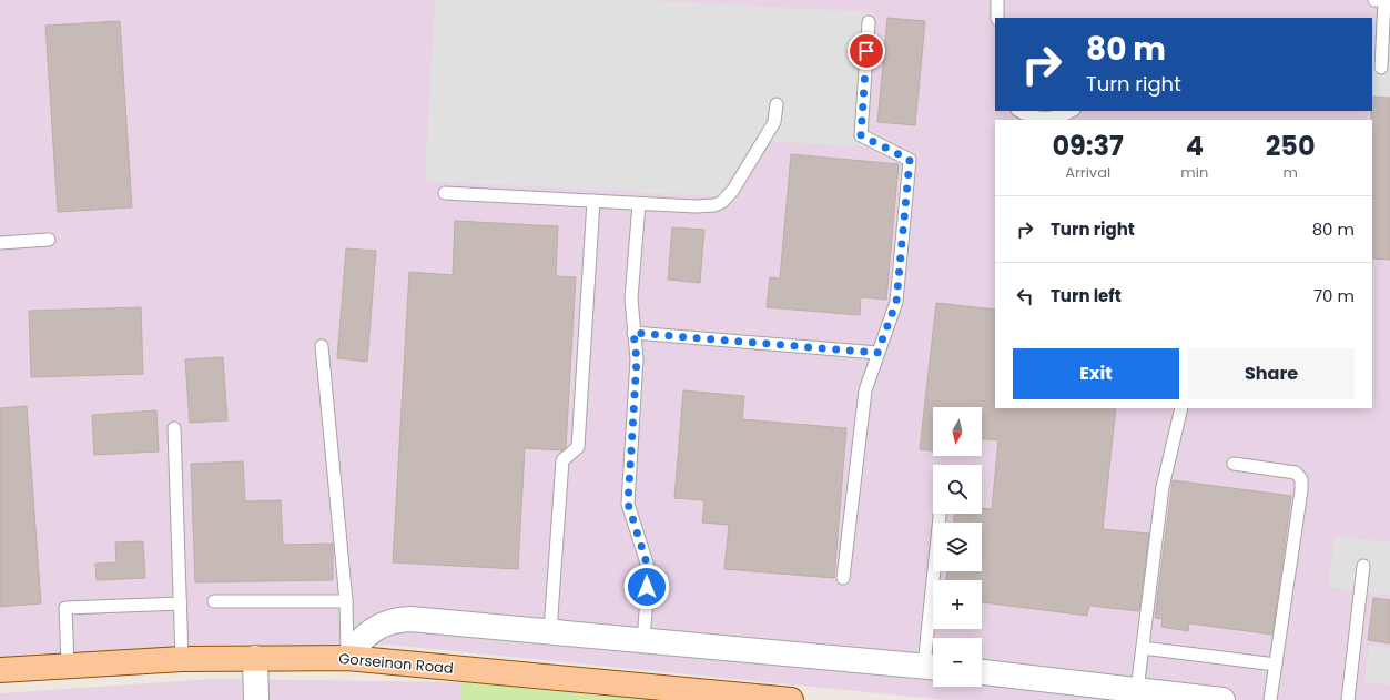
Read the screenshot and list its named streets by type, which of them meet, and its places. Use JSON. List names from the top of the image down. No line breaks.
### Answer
{"streets":{"main road":["Gorseinon Road"]},"north":"bottom","page":{"turn":["80 m","Turn right"],"eta":["09:37","Arrival","4","min","250","m"],"list":[{"name":"Turn right","value":"80 m"},{"name":"Turn left","value":"70 m"}],"buttons":["Exit","Share"],"map_buttons":["+","−"]}}
